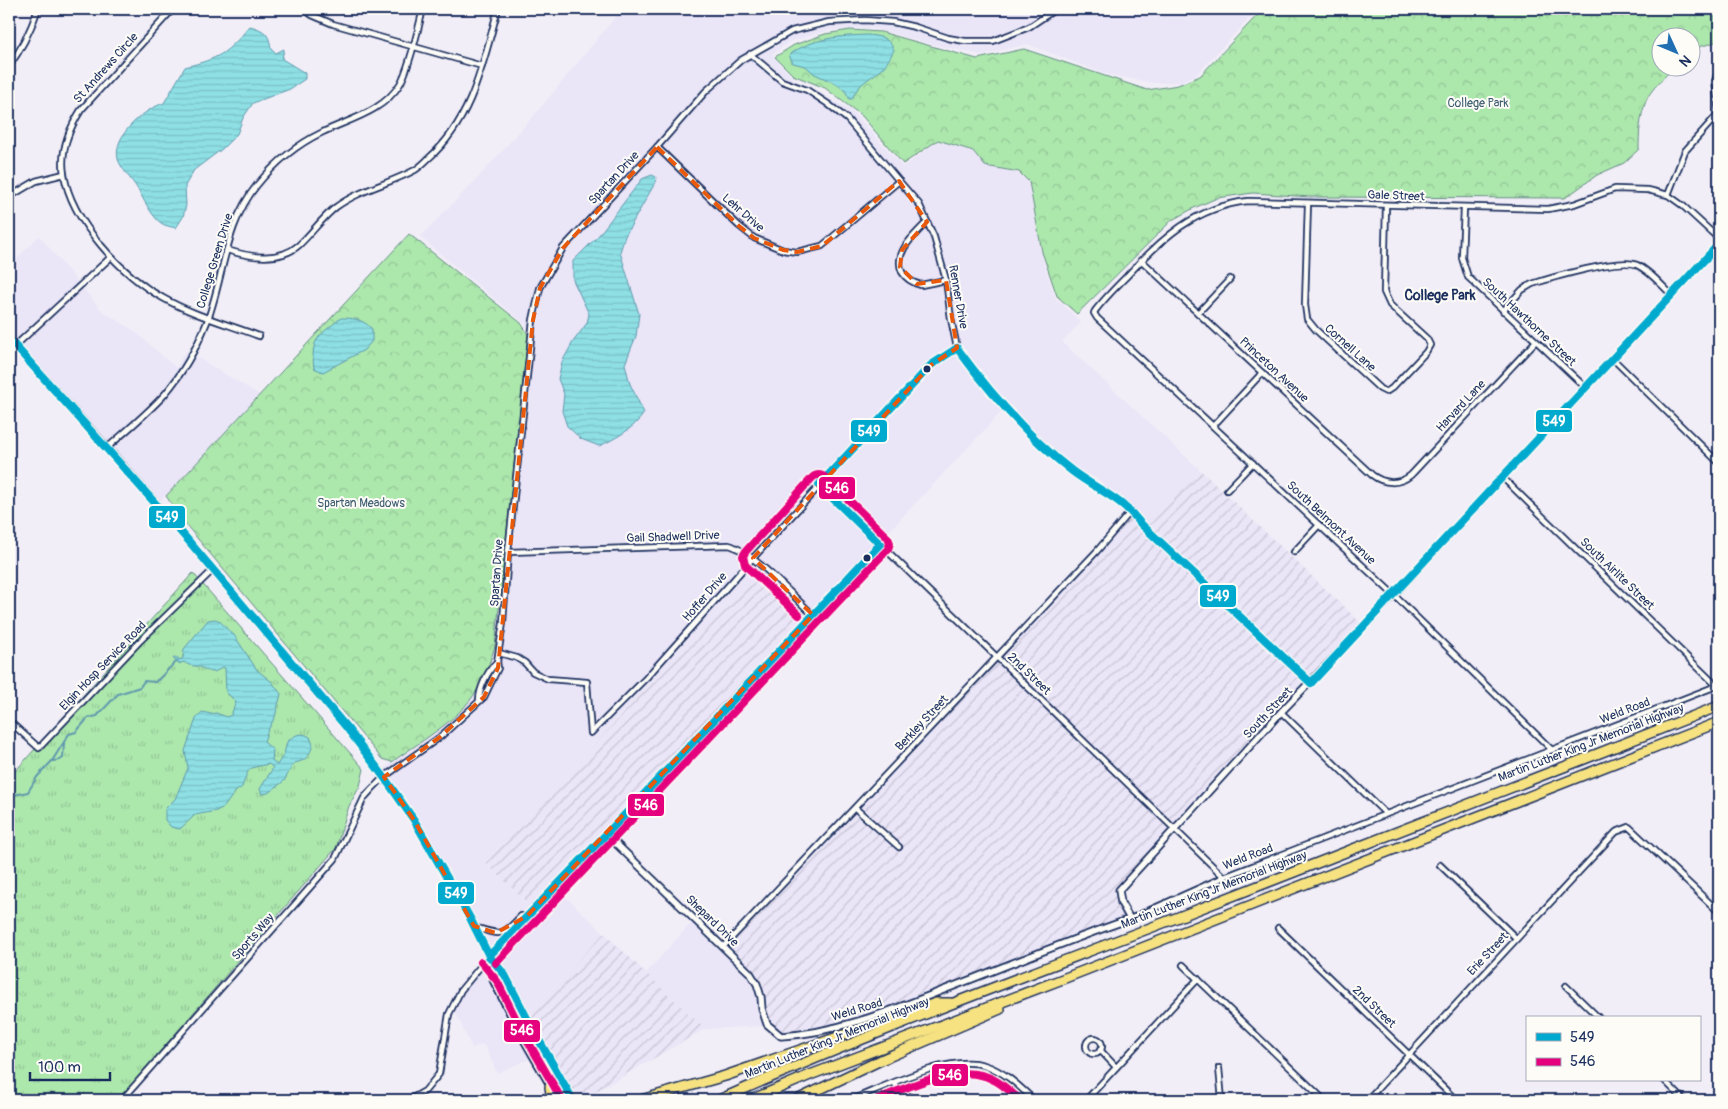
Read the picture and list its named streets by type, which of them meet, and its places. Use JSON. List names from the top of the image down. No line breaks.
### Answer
{"streets":{"highway":["Martin Luther King Jr Memorial Highway"],"street":["St Andrews Circle","Spartan Drive","Gale Street","Lehr Drive","College Green Drive","Renner Drive","South Hawthorne Street","Cornell Lane","Princeton Avenue","Harvard Lane","South Belmont Avenue","Gail Shadwell Drive","South Airlite Street","Hoffer Drive","Elgin Hosp Service Road","2nd Street","Weld Road","South Street","Berkley Street","Shepard Drive","Sports Way","Erie Street"]},"crossings":[["St Andrews Circle","College Green Drive"],["Spartan Drive","Lehr Drive"],["Spartan Drive","Renner Drive"],["Spartan Drive","Gail Shadwell Drive"],["Spartan Drive","Hoffer Drive"],["Spartan Drive","Sports Way"],["Gale Street","South Hawthorne Street"],["Gale Street","Cornell Lane"],["Gale Street","Princeton Avenue"],["Gale Street","South Belmont Avenue"],["Lehr Drive","Renner Drive"],["Renner Drive","Hoffer Drive"],["Renner Drive","South Street"],["Renner Drive","Berkley Street"],["South Hawthorne Street","Harvard Lane"],["South Hawthorne Street","South Street"],["Princeton Avenue","Harvard Lane"],["South Belmont Avenue","Weld Road"],["South Belmont Avenue","South Street"],["Gail Shadwell Drive","Hoffer Drive"],["South Airlite Street","Weld Road"],["South Airlite Street","South Street"],["Hoffer Drive","2nd Street"],["2nd Street","Weld Road"],["2nd Street","South Street"],["2nd Street","Berkley Street"],["2nd Street","Erie Street"],["Weld Road","South Street"],["Weld Road","Shepard Drive"],["Berkley Street","Shepard Drive"]],"districts":["College Park"],"parks":["College Park","Spartan Meadows"],"lines":["transit line 549","transit line 546"],"legend":["549","546"],"scale_bar":"100 m","north":"bottom right"}
